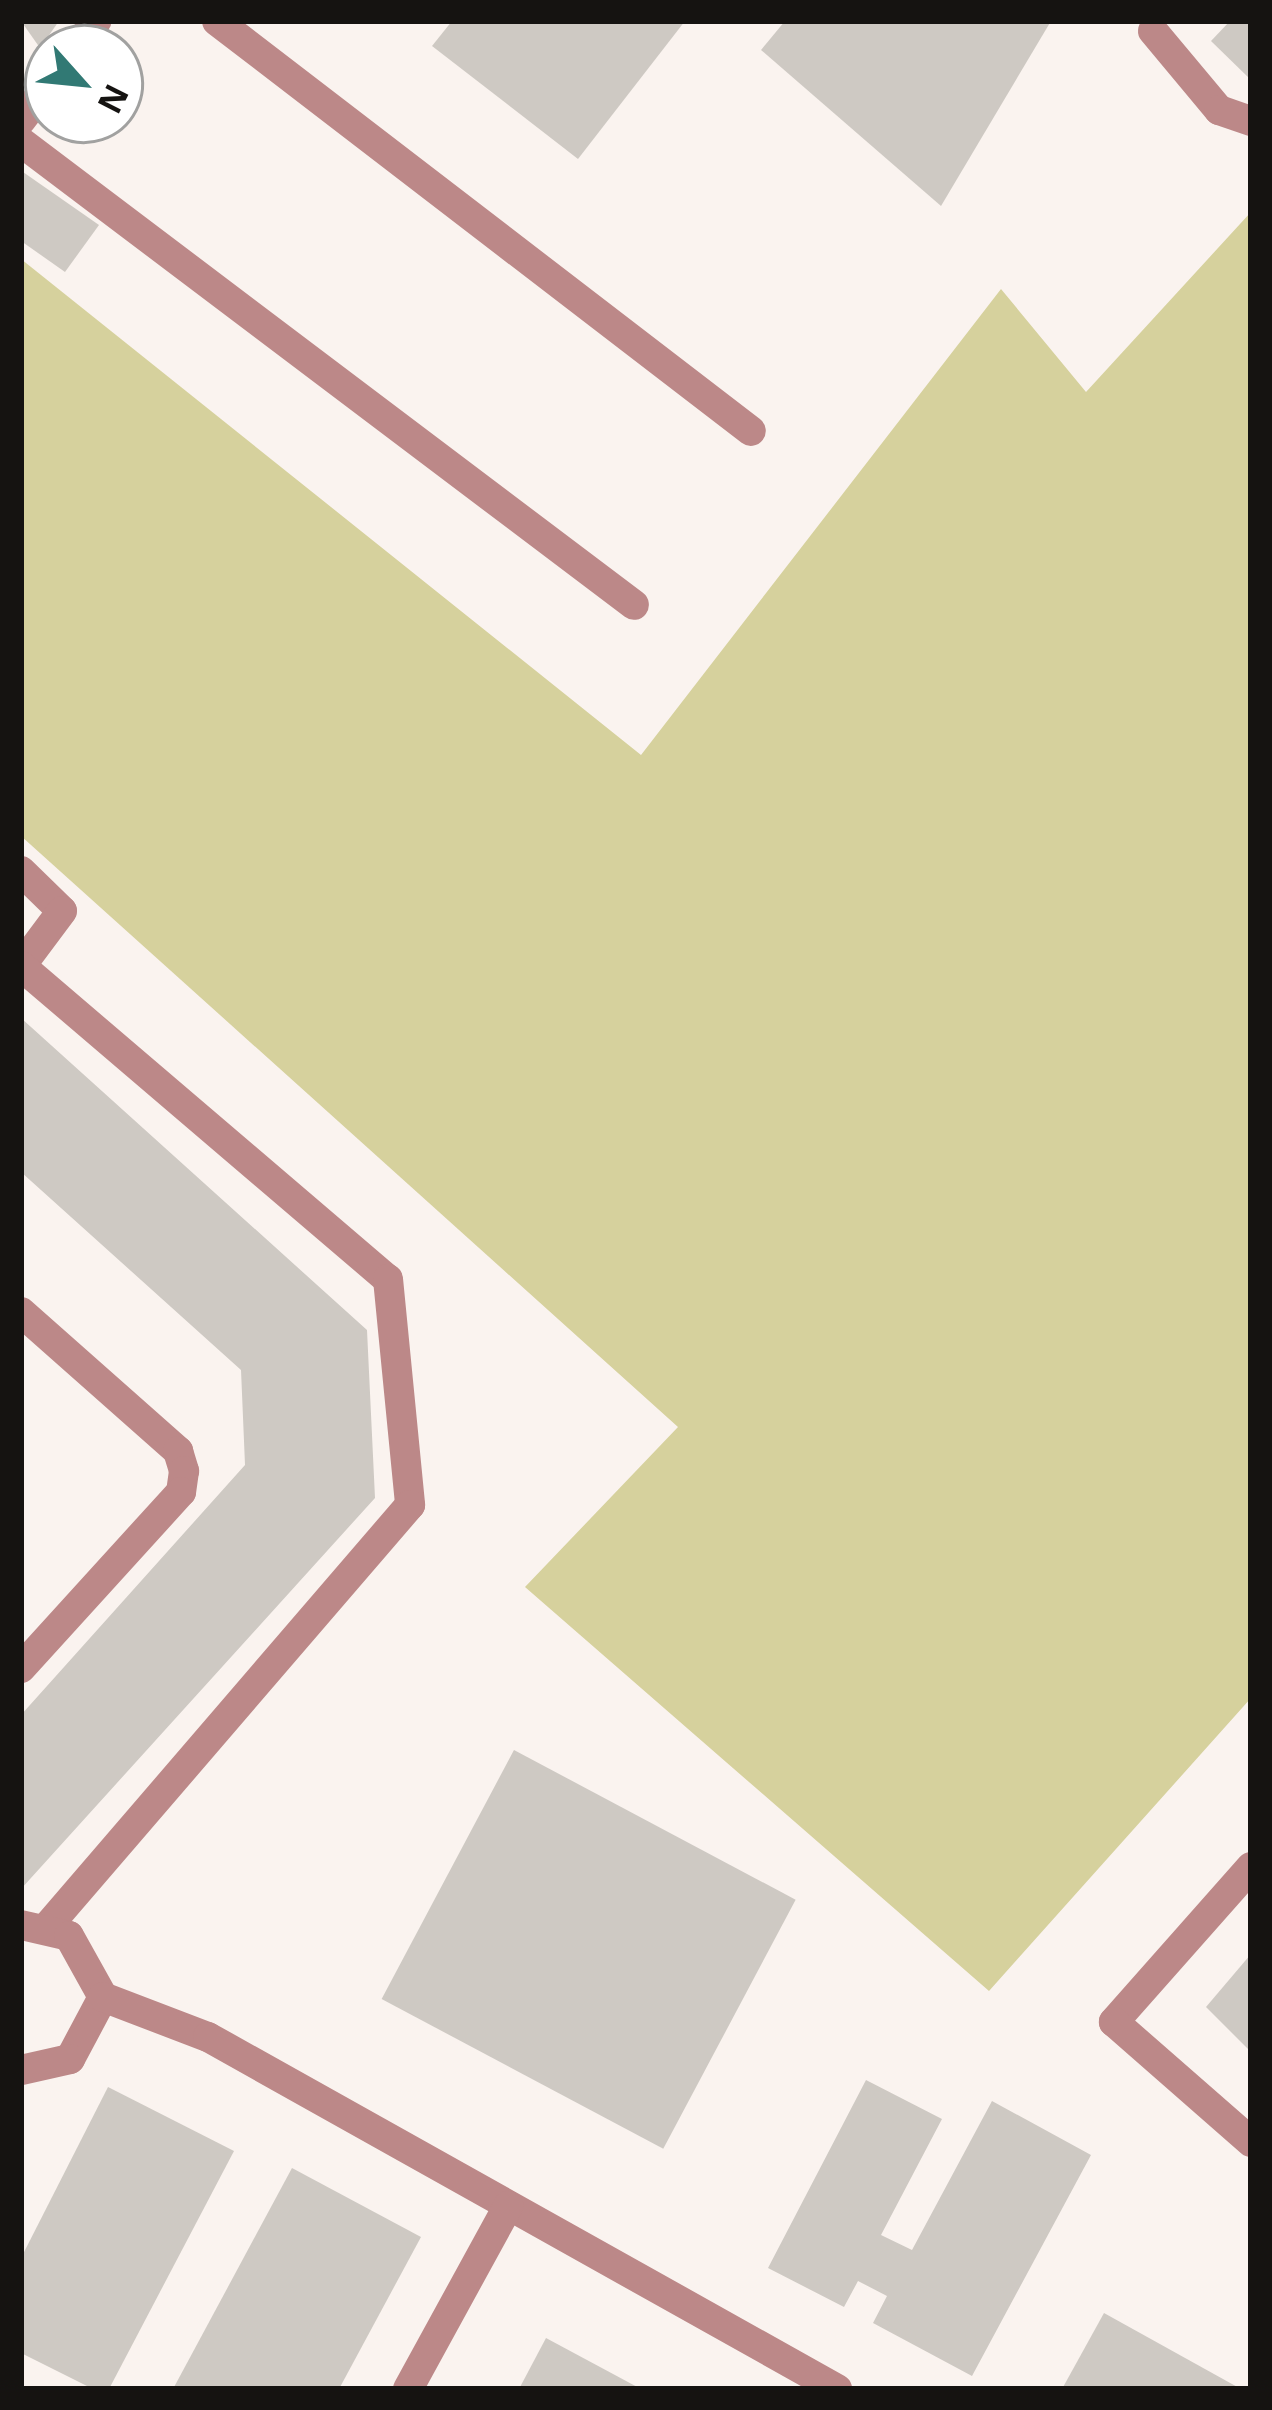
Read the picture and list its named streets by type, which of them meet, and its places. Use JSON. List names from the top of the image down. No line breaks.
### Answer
{"north":"bottom right"}
